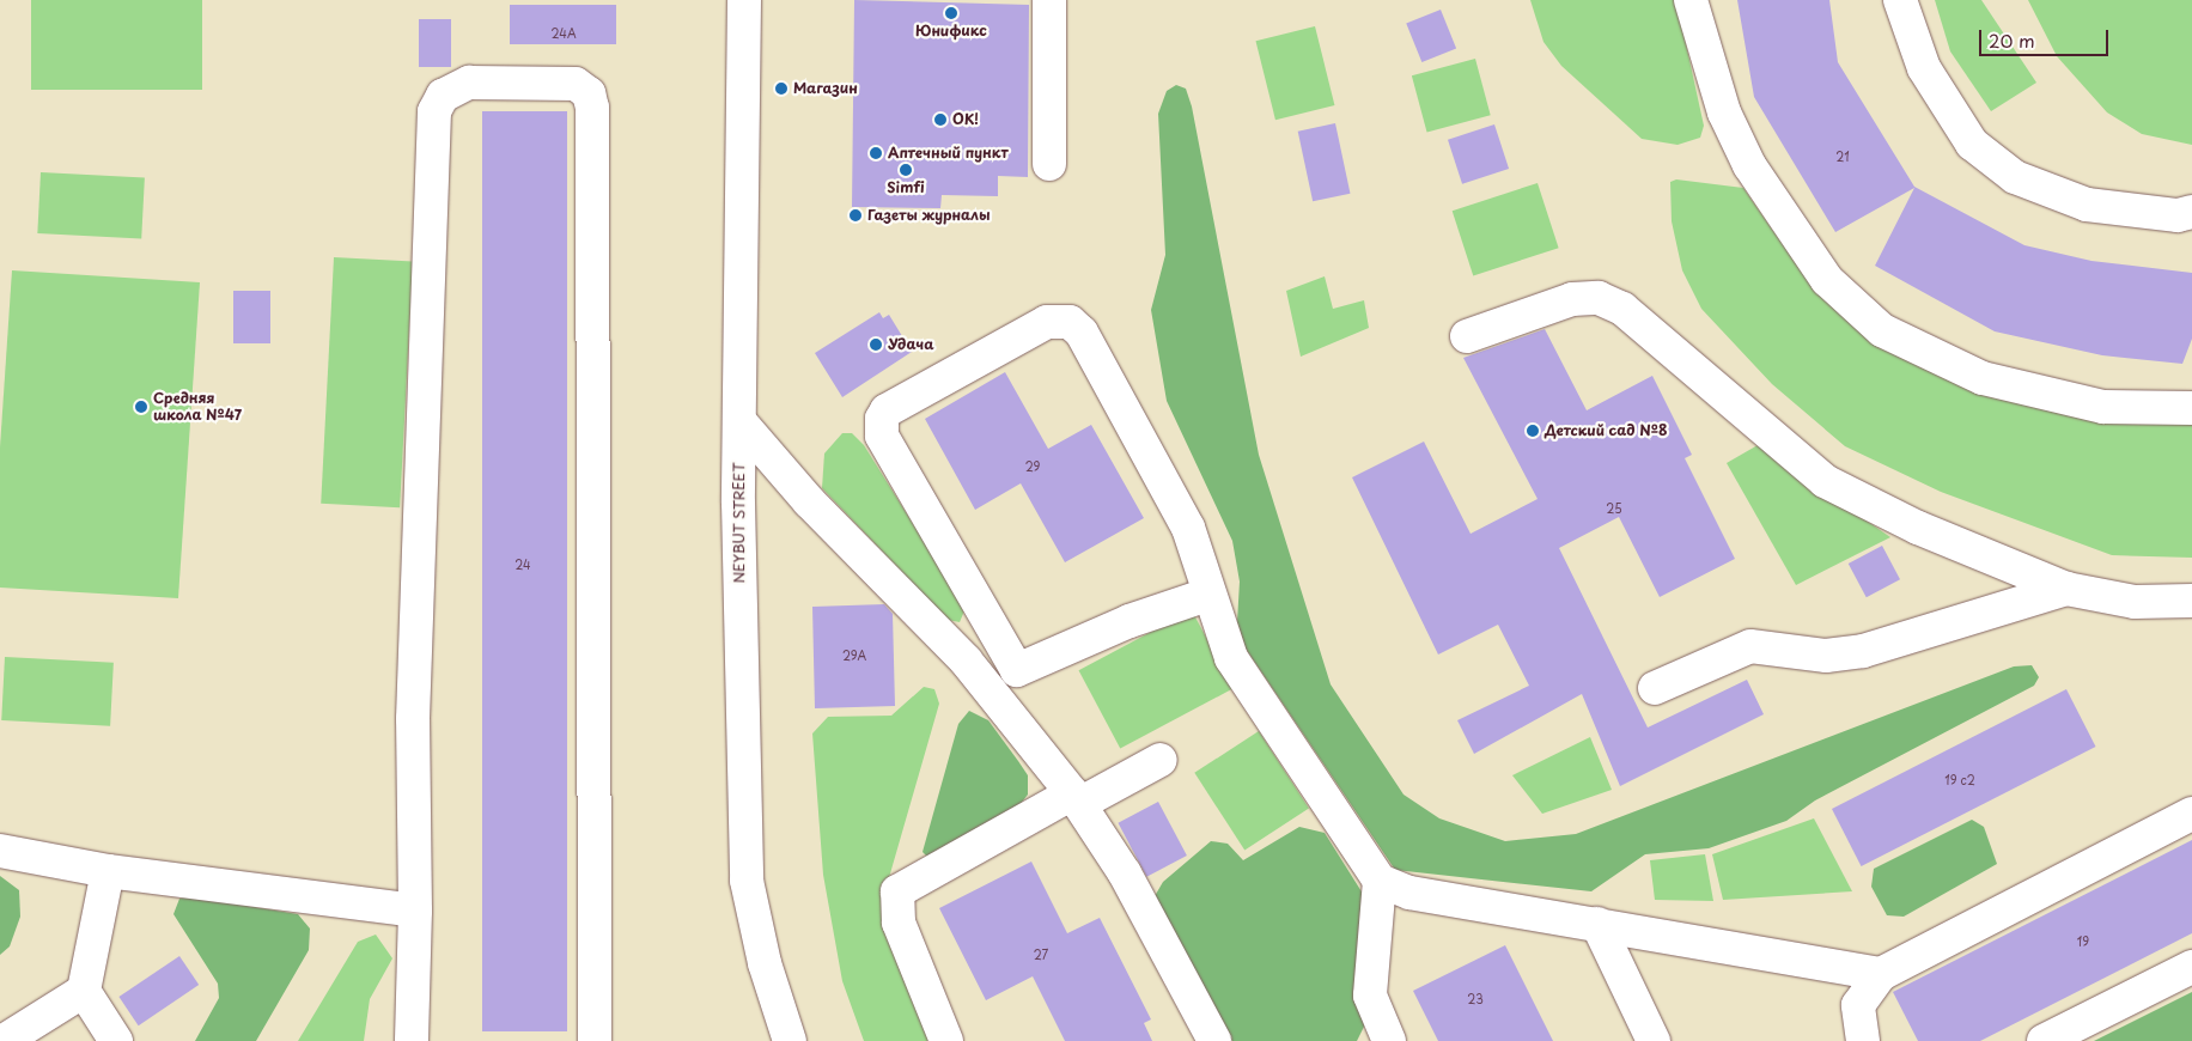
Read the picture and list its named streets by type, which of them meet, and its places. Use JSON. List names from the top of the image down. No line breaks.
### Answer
{"streets":{"street":["NEYBUT STREET"]},"places":["Юнификс","Магазин","ОК!","Аптечный пункт","Simfi","Газеты журналы","Удача","Средняя школа №47","Детский сад №8"],"house_numbers":["24А","21","29","25","24","29А","19 с2","19","27","23"],"scale_bar":"20 m"}
